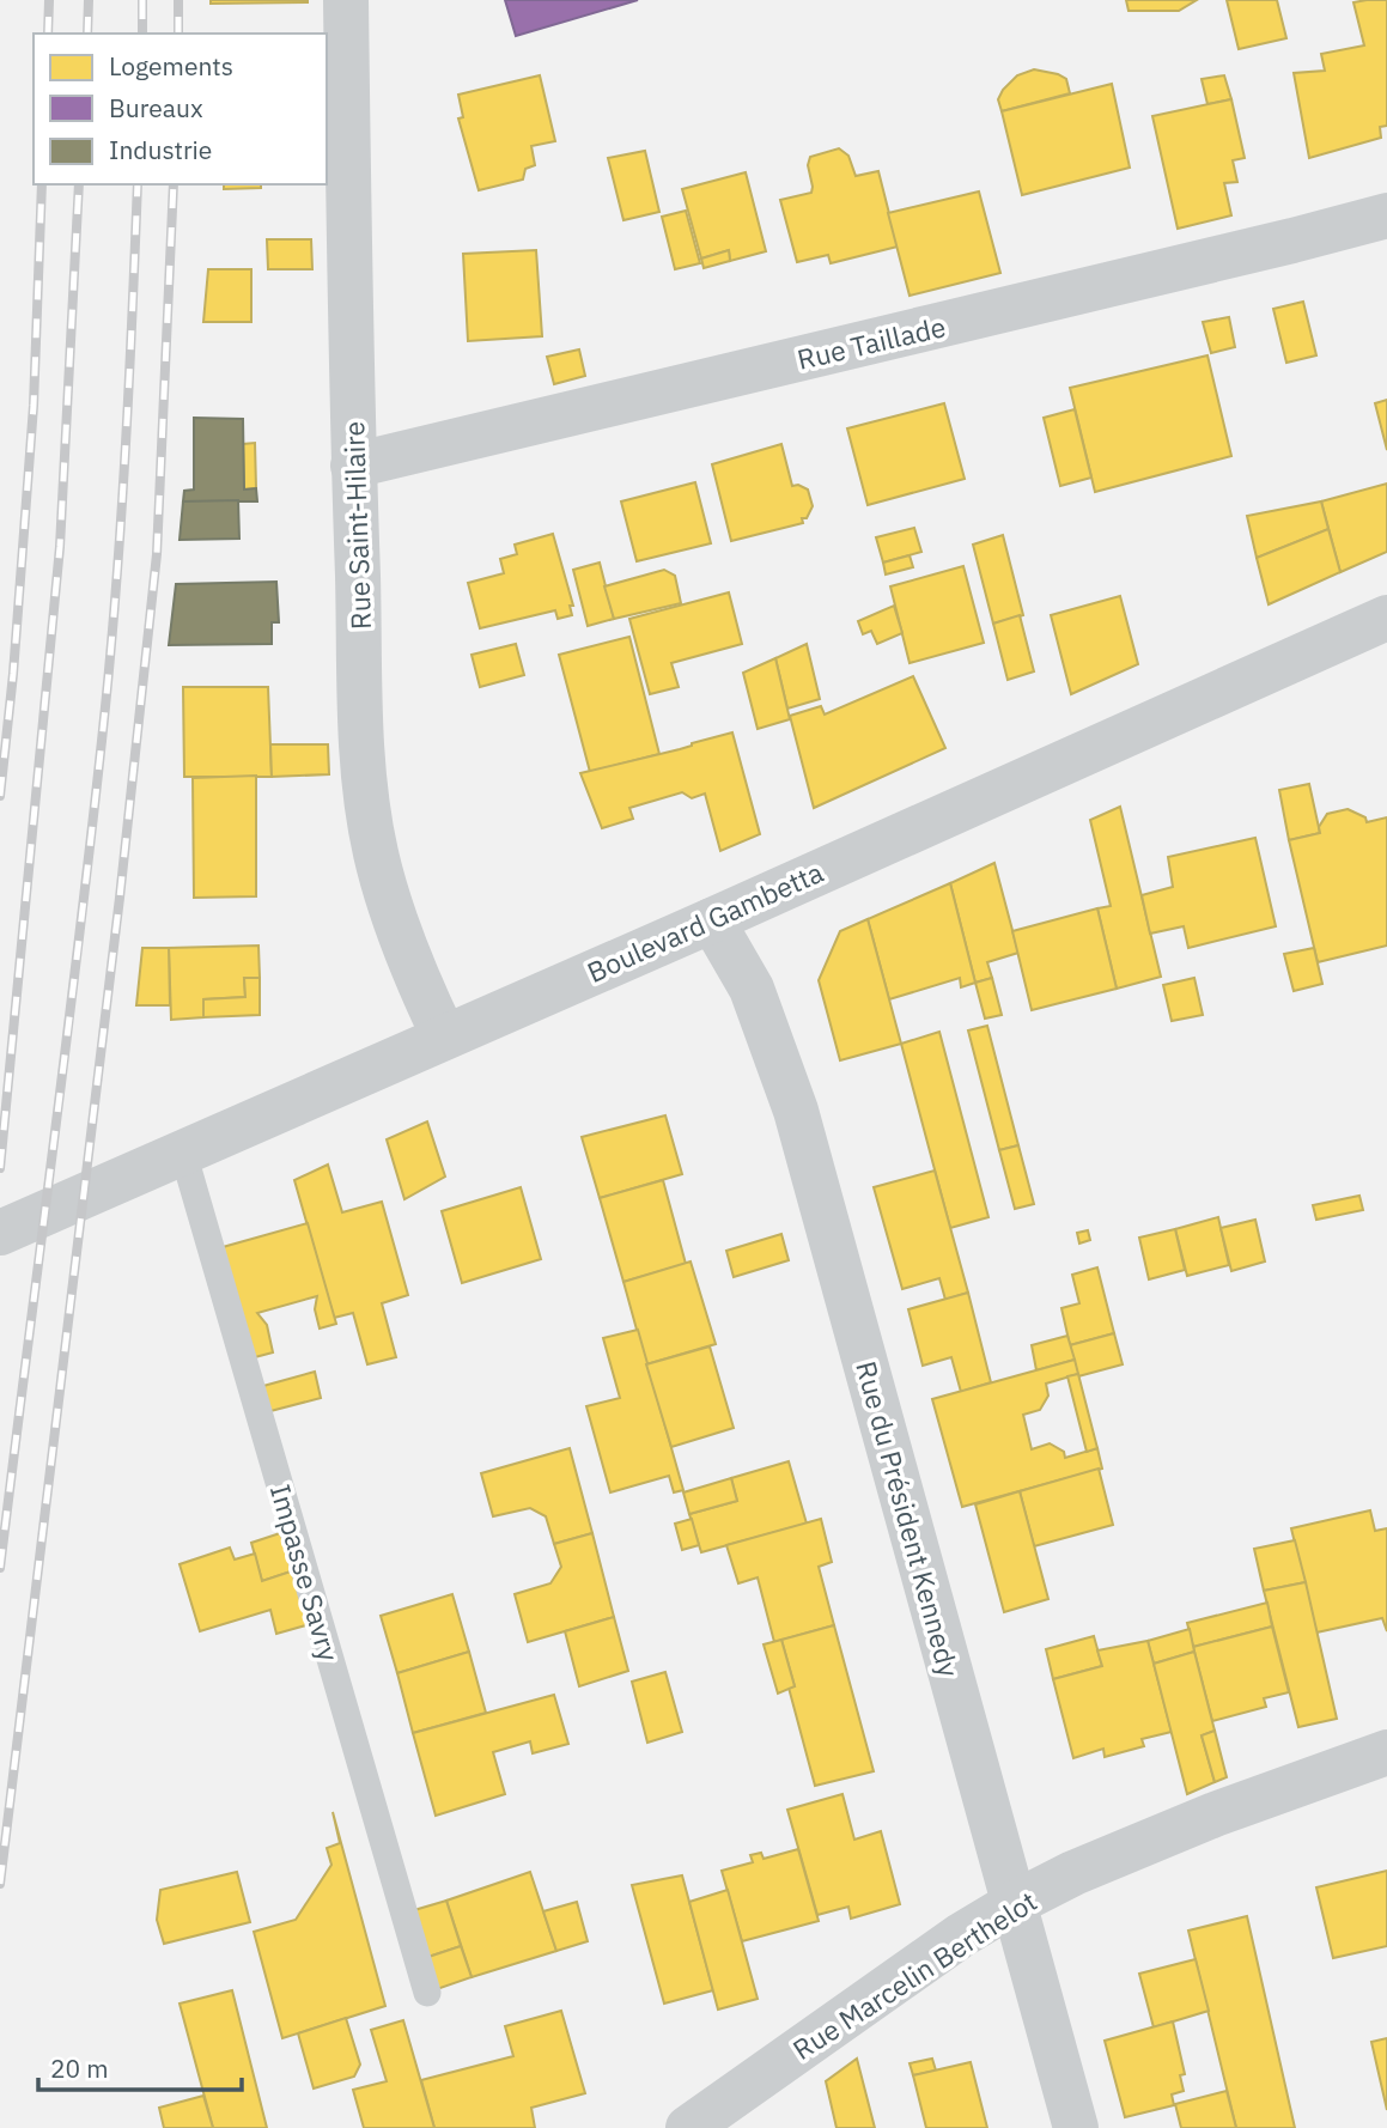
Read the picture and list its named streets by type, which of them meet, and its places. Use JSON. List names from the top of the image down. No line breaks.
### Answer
{"streets":{"street":["Rue Taillade","Rue Saint-Hilaire","Boulevard Gambetta","Rue du Président Kennedy","Rue Marcelin Berthelot"],"lane":["Impasse Savry"]},"crossings":[["Rue Taillade","Rue Saint-Hilaire"],["Rue Saint-Hilaire","Boulevard Gambetta"],["Boulevard Gambetta","Rue du Président Kennedy"],["Boulevard Gambetta","Impasse Savry"],["Rue du Président Kennedy","Rue Marcelin Berthelot"]],"legend":["Logements","Bureaux","Industrie"],"scale_bar":"20 m"}
